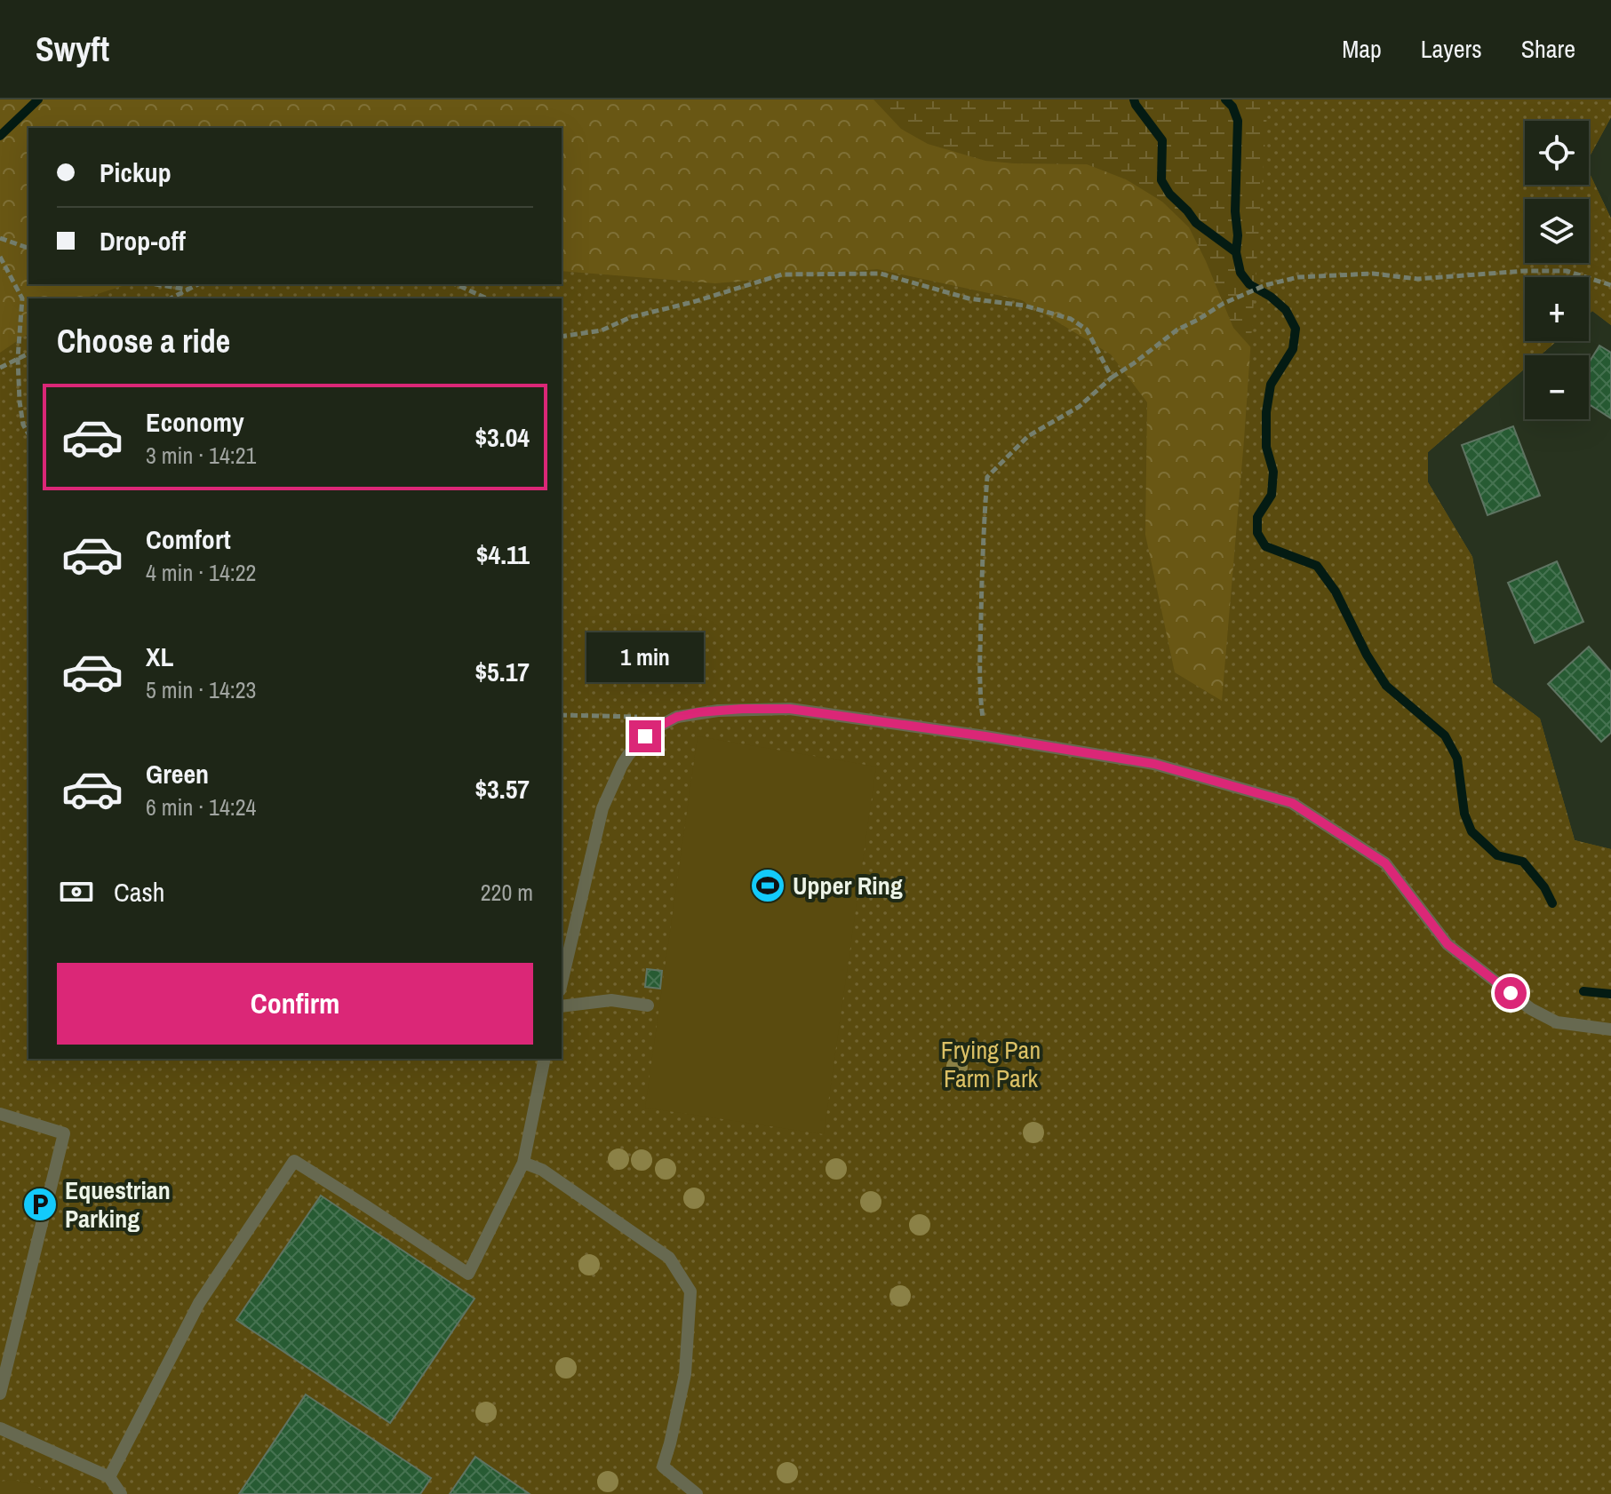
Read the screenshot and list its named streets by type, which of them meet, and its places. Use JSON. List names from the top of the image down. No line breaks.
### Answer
{"parks":["Frying Pan Farm Park"],"places":{"sports":["Upper Ring"],"parking":["Equestrian Parking"]},"page":{"header":"Swyft","nav":["Map","Layers","Share"],"map_buttons":["+","−"],"banner":["Pickup","Drop-off"],"heading":"Choose a ride","list":[{"name":"Economy","note":"3 min · 14:21","value":"$3.04"},{"name":"Comfort","note":"4 min · 14:22","value":"$4.11"},{"name":"XL","note":"5 min · 14:23","value":"$5.17"},{"name":"Green","note":"6 min · 14:24","value":"$3.57"}],"bubble":"1 min","pay":["Cash","220 m"],"buttons":"Confirm"}}
